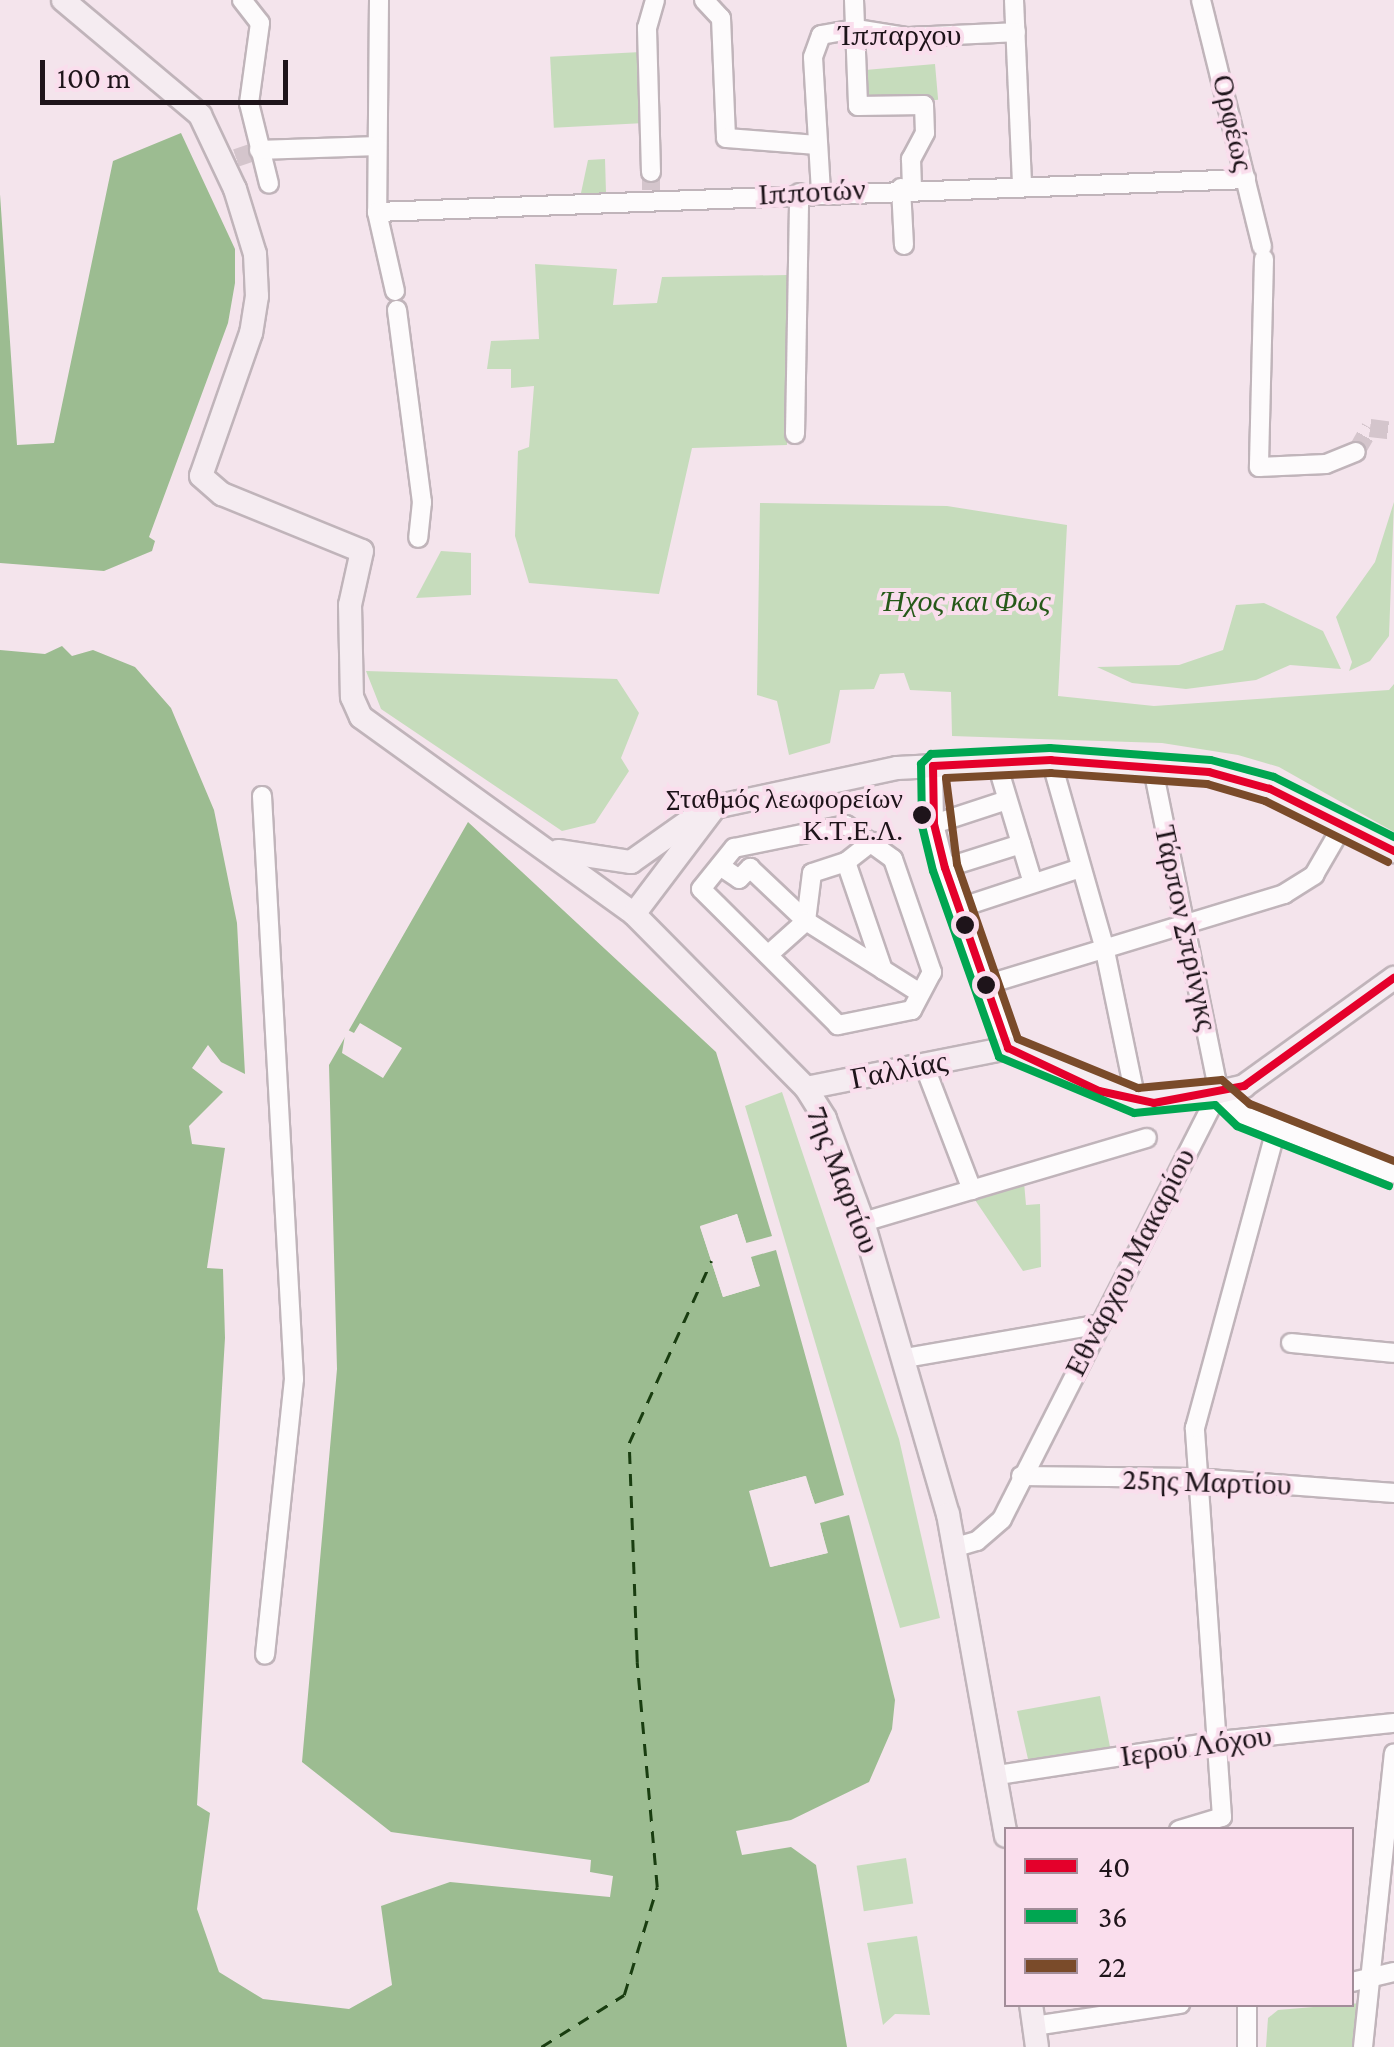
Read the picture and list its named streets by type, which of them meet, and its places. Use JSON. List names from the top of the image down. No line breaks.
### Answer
{"streets":{"main road":["Γαλλίας","7ης Μαρτίου"],"street":["Ίππαρχου","Ορφέως","Ιπποτών","Τάρπον Σπρίνγκς","Εθνάρχου Μακαρίου","25ης Μαρτίου","Ιερού Λόχου"]},"crossings":[["Ίππαρχου","Ιπποτών"],["Ορφέως","Ιπποτών"],["Τάρπον Σπρίνγκς","Εθνάρχου Μακαρίου"],["Γαλλίας","7ης Μαρτίου"],["7ης Μαρτίου","Εθνάρχου Μακαρίου"],["7ης Μαρτίου","Ιερού Λόχου"],["Εθνάρχου Μακαρίου","25ης Μαρτίου"]],"parks":["Ήχος και Φως"],"places":["Σταθμός λεωφορείων Κ.Τ.Ε.Λ."],"lines":["transit line 36","transit line 40","transit line 22"],"legend":["40","36","22"],"scale_bar":"100 m"}
